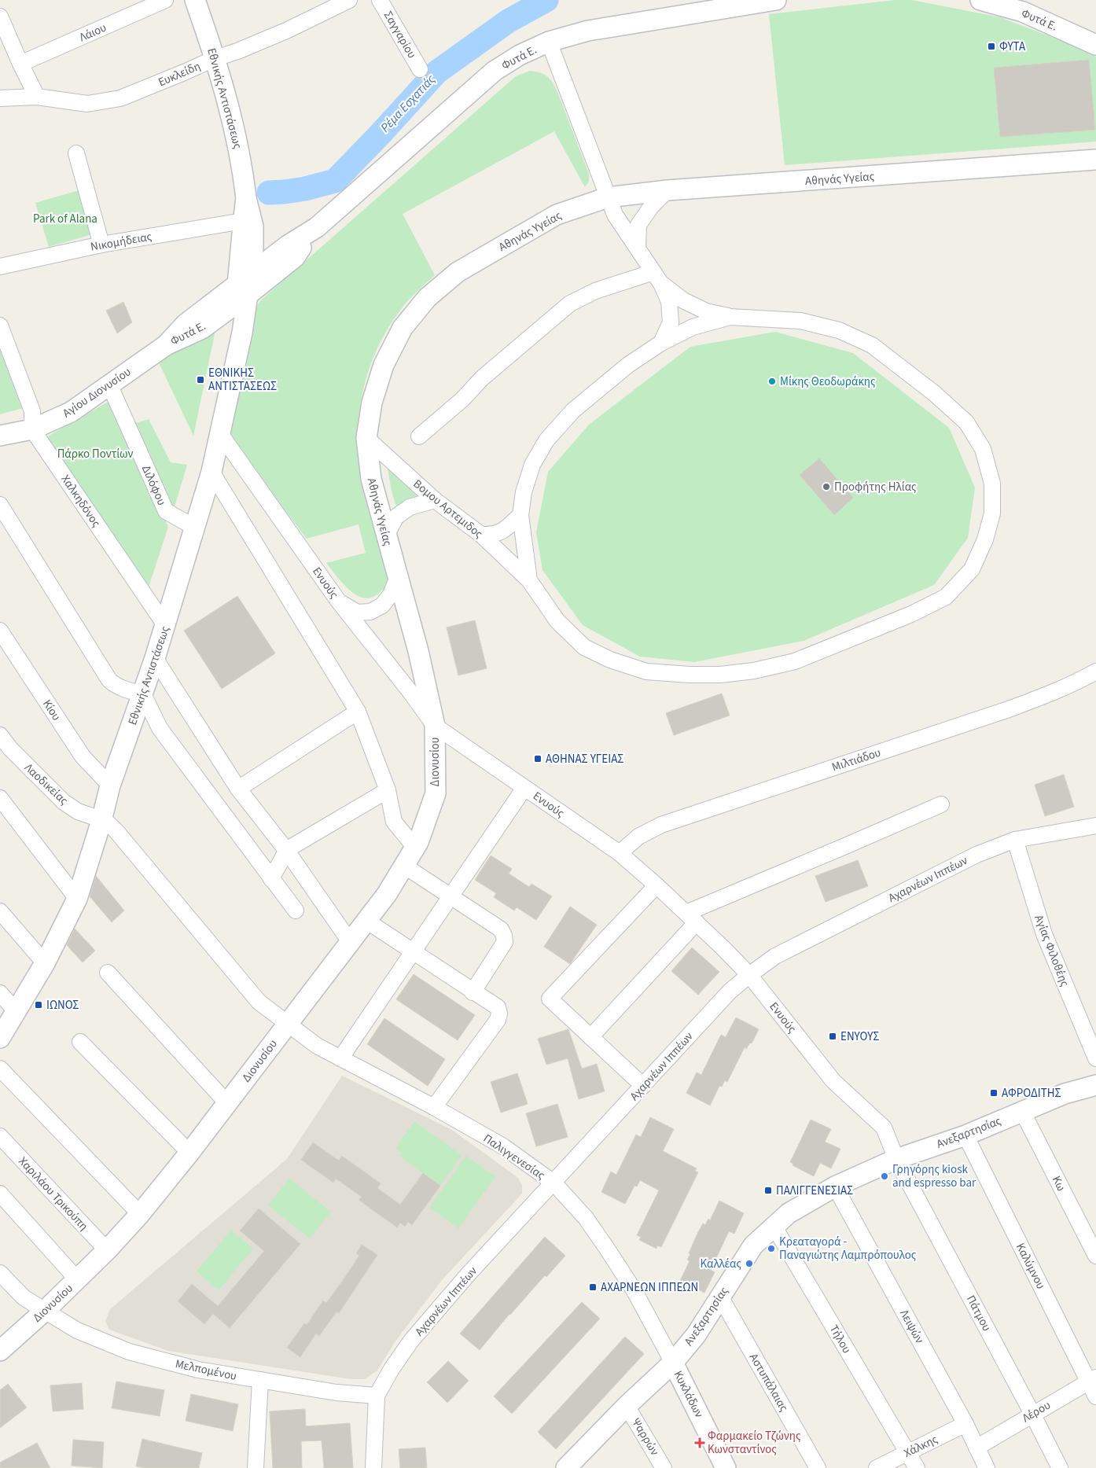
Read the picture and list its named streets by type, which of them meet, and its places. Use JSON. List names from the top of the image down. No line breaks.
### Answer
{"streets":{"street":["Φυτά Ε.","Λάιου","Σαγγαρίου","Ευκλείδη","Εθνικής Αντιστάσεως","Αθηνάς Υγείας","Νικομήδειας","Αγίου Διονυσίου","Διλόφου","Χαλκηδόνος","Βομου Αρτεμιδος","Ενυούς","Κίου","Μιλτιάδου","Διονυσίου","Λαοδικείας","Αχαρνέων Ιππέων","Αγίας Φιλοθέης","Ανεξαρτησίας","Παλιγγενεσίας","Κω","Χαριλάου Τρικούπη","Καλύμνου","Πάτμου","Λειψών","Τήλου","Μελπομένου","Αστυπάλαιας","Κυκλάδων","Λέρου","Ψαρρών","Χάλκης"]},"crossings":[["Φυτά Ε.","Εθνικής Αντιστάσεως"],["Φυτά Ε.","Αγίου Διονυσίου"],["Ευκλείδη","Εθνικής Αντιστάσεως"],["Εθνικής Αντιστάσεως","Νικομήδειας"],["Εθνικής Αντιστάσεως","Διλόφου"],["Εθνικής Αντιστάσεως","Χαλκηδόνος"],["Εθνικής Αντιστάσεως","Ενυούς"],["Εθνικής Αντιστάσεως","Κίου"],["Εθνικής Αντιστάσεως","Λαοδικείας"],["Αθηνάς Υγείας","Βομου Αρτεμιδος"],["Αθηνάς Υγείας","Ενυούς"],["Αθηνάς Υγείας","Διονυσίου"],["Αγίου Διονυσίου","Διλόφου"],["Αγίου Διονυσίου","Χαλκηδόνος"],["Ενυούς","Μιλτιάδου"],["Ενυούς","Διονυσίου"],["Ενυούς","Αχαρνέων Ιππέων"],["Ενυούς","Ανεξαρτησίας"],["Ενυούς","Πάτμου"],["Διονυσίου","Λαοδικείας"],["Διονυσίου","Παλιγγενεσίας"],["Διονυσίου","Χαριλάου Τρικούπη"],["Διονυσίου","Μελπομένου"],["Λαοδικείας","Παλιγγενεσίας"],["Αχαρνέων Ιππέων","Αγίας Φιλοθέης"],["Αχαρνέων Ιππέων","Παλιγγενεσίας"],["Αχαρνέων Ιππέων","Μελπομένου"],["Ανεξαρτησίας","Παλιγγενεσίας"],["Ανεξαρτησίας","Κω"],["Ανεξαρτησίας","Καλύμνου"],["Ανεξαρτησίας","Πάτμου"],["Ανεξαρτησίας","Λειψών"],["Ανεξαρτησίας","Τήλου"],["Ανεξαρτησίας","Αστυπάλαιας"],["Ανεξαρτησίας","Κυκλάδων"],["Ανεξαρτησίας","Ψαρρών"],["Παλιγγενεσίας","Κυκλάδων"],["Καλύμνου","Λέρου"],["Πάτμου","Λέρου"],["Λειψών","Λέρου"],["Λειψών","Χάλκης"],["Τήλου","Χάλκης"]],"water":["Ρέμα Εσχατιάς"],"parks":["Park of Alana","Πάρκο Ποντίων"],"places":{"transit":["ΦΥΤΑ","ΕΘΝΙΚΗΣ ΑΝΤΙΣΤΑΣΕΩΣ","ΑΘΗΝΑΣ ΥΓΕΙΑΣ","ΙΩΝΟΣ","ΕΝΥΟΥΣ","ΑΦΡΟΔΙΤΗΣ","ΠΑΛΙΓΓΕΝΕΣΙΑΣ","ΑΧΑΡΝΕΩΝ ΙΠΠΕΩΝ"],"other":["Μίκης Θεοδωράκης","Προφήτης Ηλίας","Γρηγόρης kiosk and espresso bar","Κρεαταγορά - Παναγιώτης Λαμπρόπουλος","Καλλέας"],"health":["Φαρμακείο Τζώνης Κωνσταντίνος"]}}
